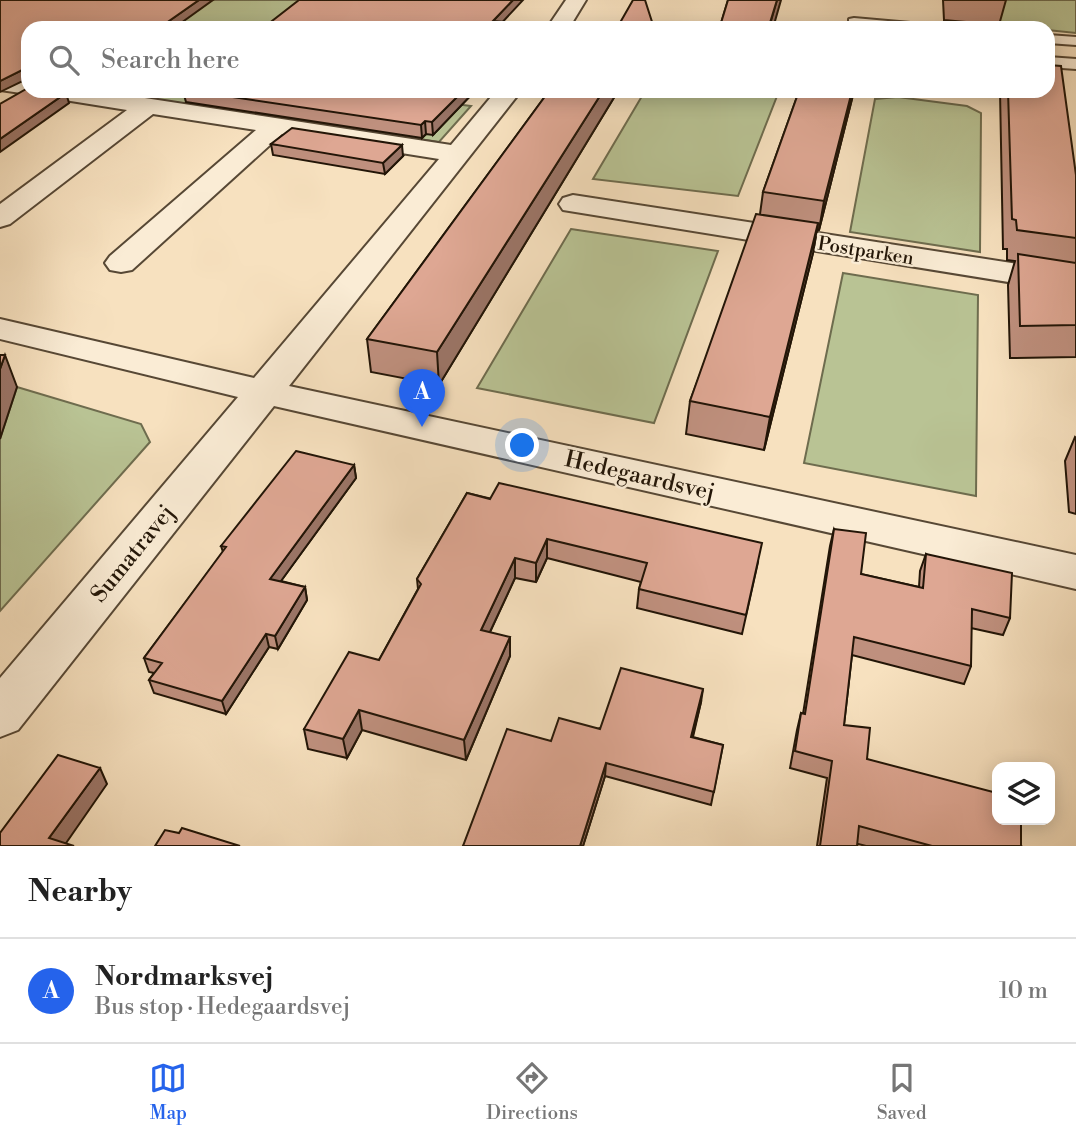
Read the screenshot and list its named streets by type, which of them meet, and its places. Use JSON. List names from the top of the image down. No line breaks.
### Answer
{"streets":{"street":["Postparken","Hedegaardsvej","Sumatravej"]},"crossings":[["Hedegaardsvej","Sumatravej"]],"page":{"search":"Search here","pins":"A","heading":"Nearby","list":[{"mark":"A","name":"Nordmarksvej","note":"Bus stop · Hedegaardsvej","value":"10 m"}],"nav":["Map","Directions","Saved"]}}
